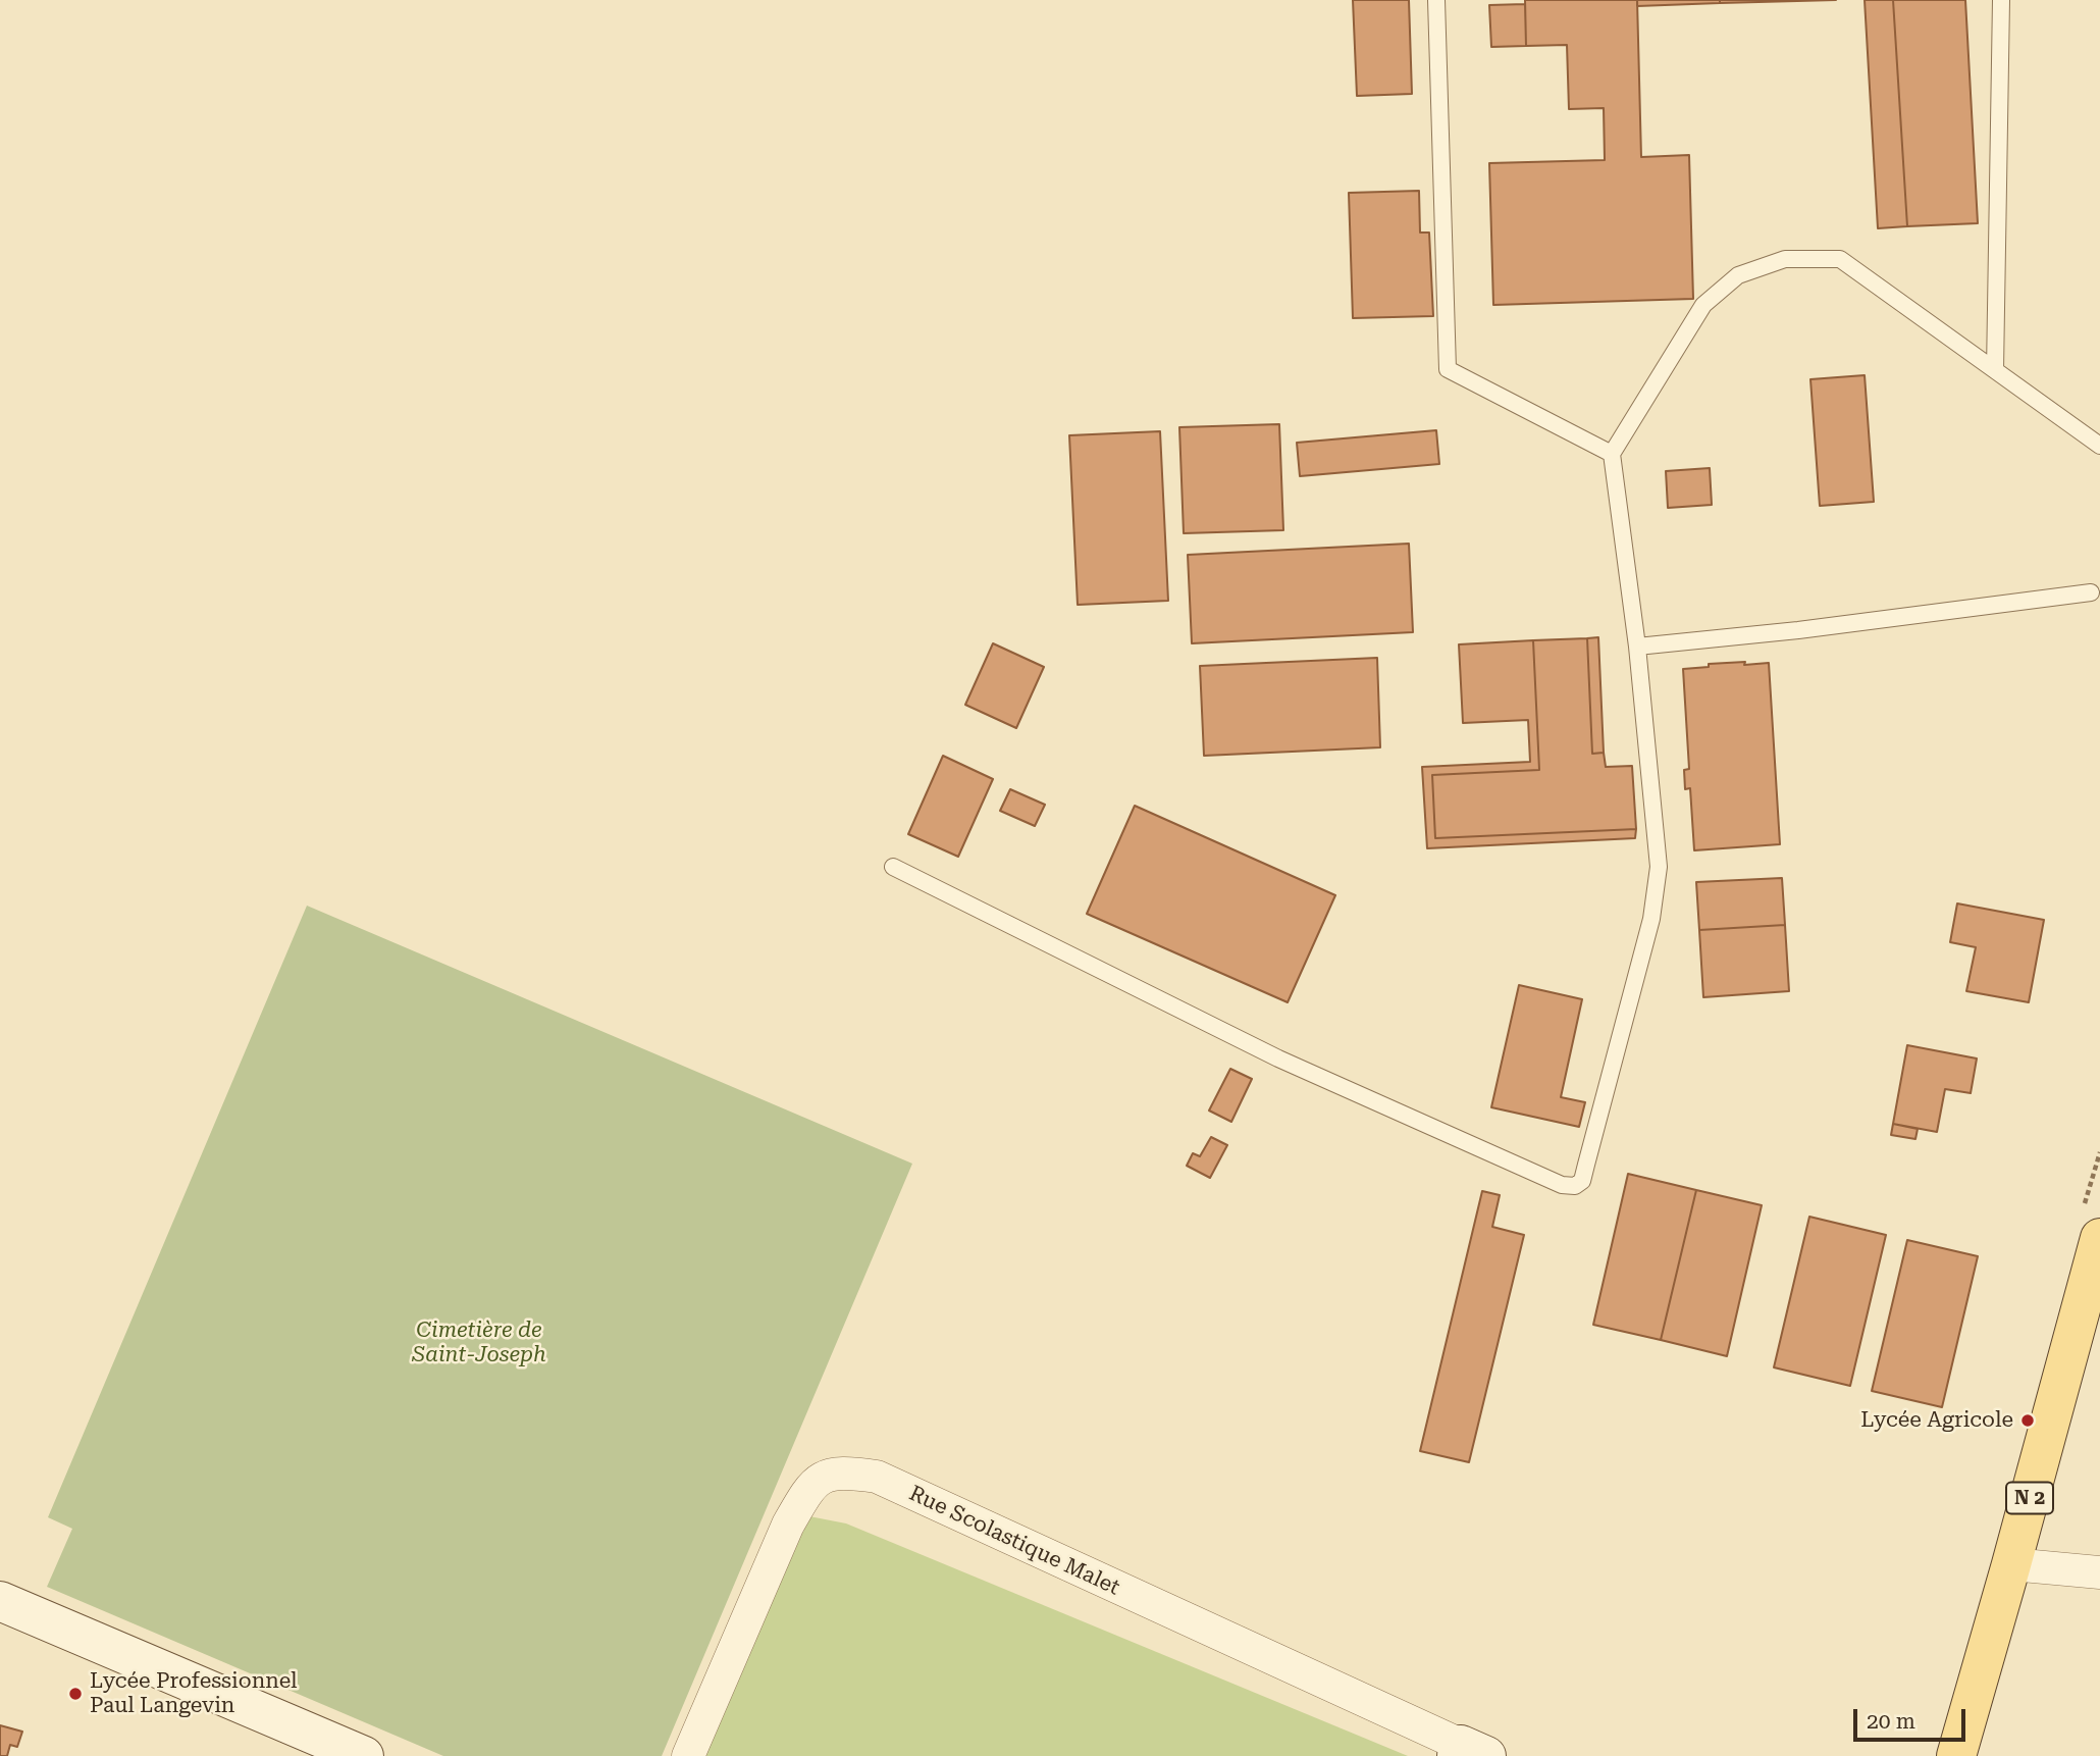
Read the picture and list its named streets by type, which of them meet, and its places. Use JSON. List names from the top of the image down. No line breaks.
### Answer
{"streets":{"main road":["N 2"],"street":["Rue Scolastique Malet"]},"parks":["Cimetière de Saint-Joseph"],"places":["Lycée Agricole","Lycée Professionnel Paul Langevin"],"scale_bar":"20 m"}
